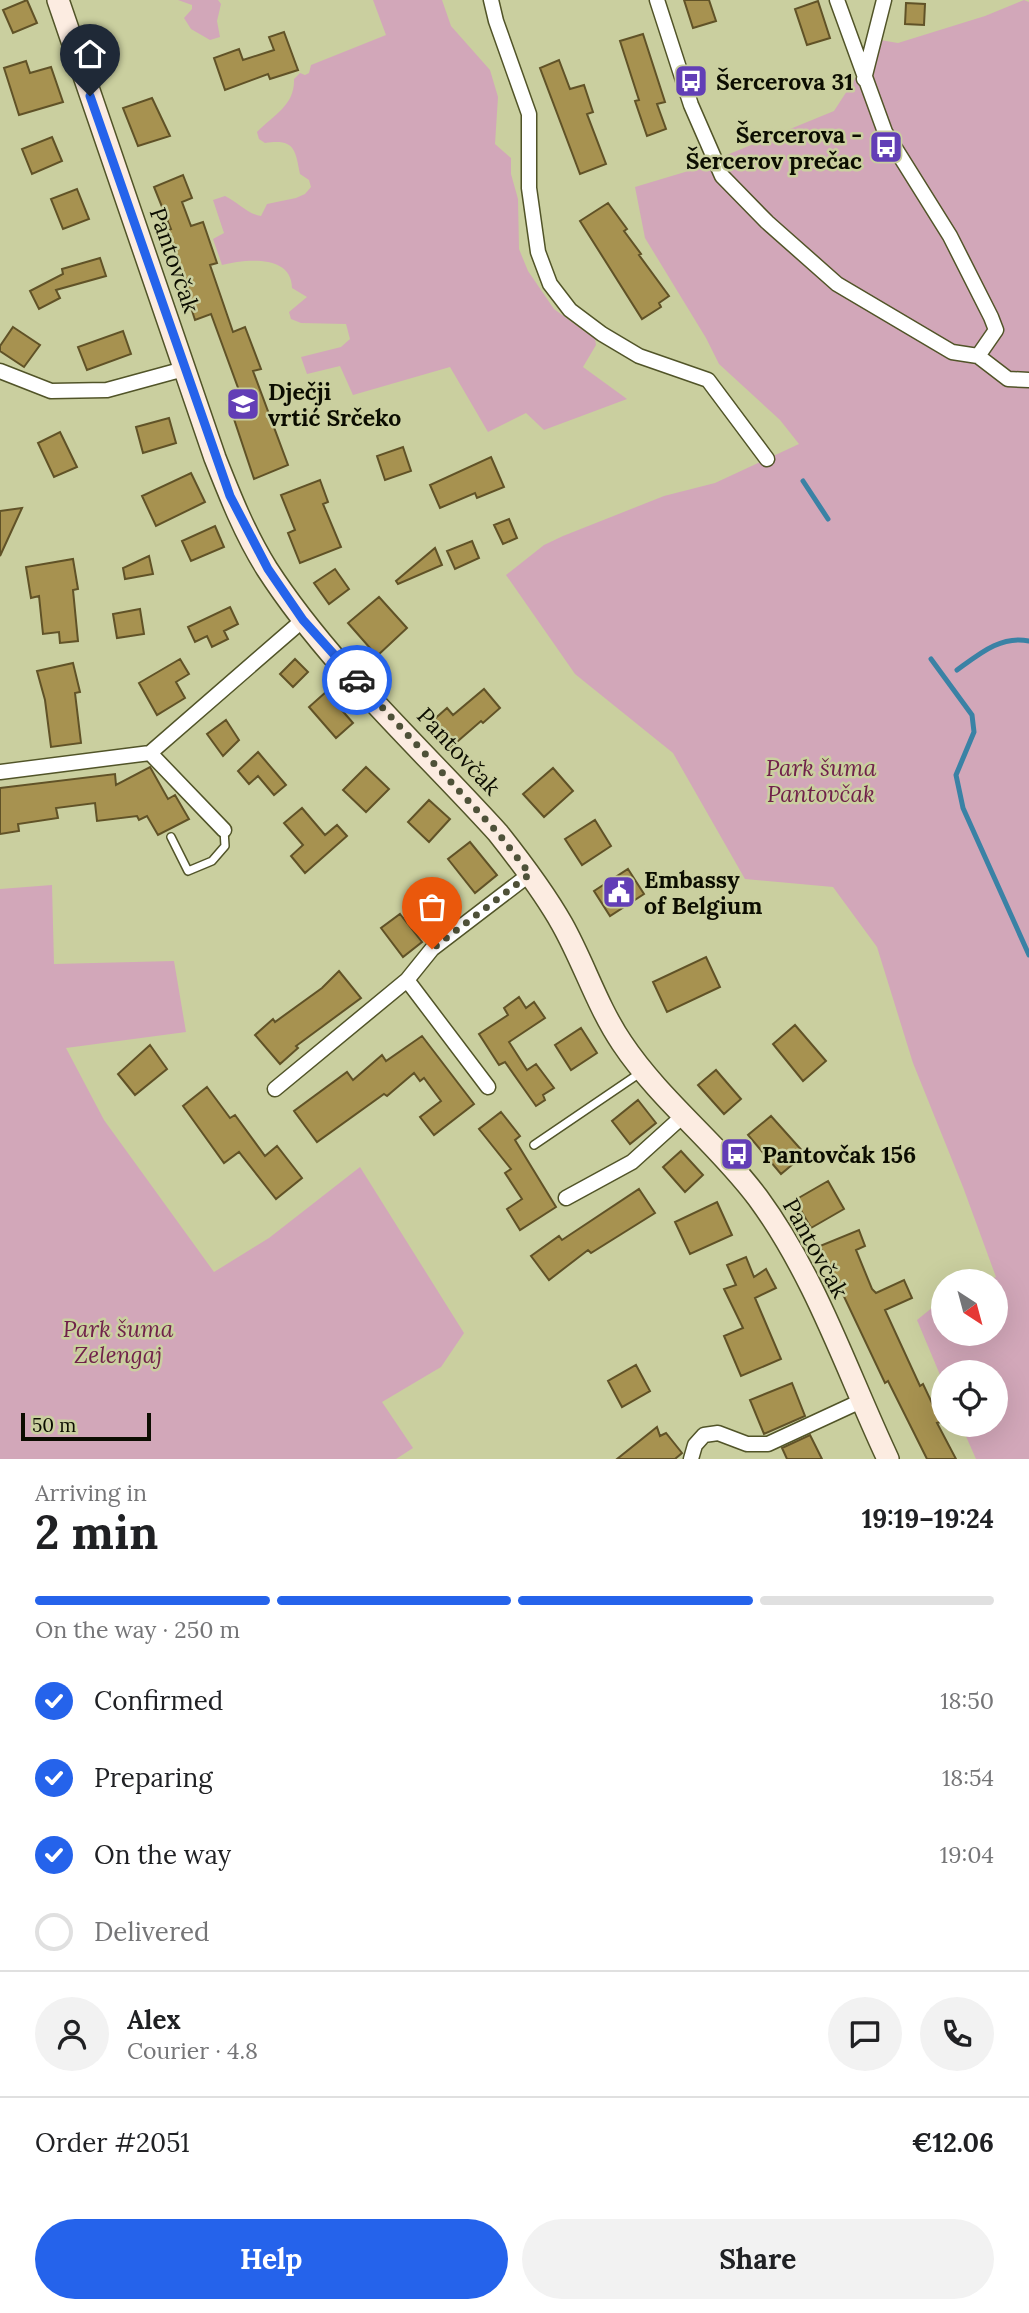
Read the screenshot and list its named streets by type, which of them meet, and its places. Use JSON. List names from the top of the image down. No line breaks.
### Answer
{"streets":{"main road":["Pantovčak"]},"parks":["Park šuma Pantovčak","Park šuma Zelengaj"],"places":{"bus stop":["Šercerova 31","Šercerova - Šercerov prečac","Pantovčak 156"],"school or university":["Dječji vrtić Srčeko"],"public building":["Embassy of Belgium"]},"scale_bar":"50 m","north":"bottom right","page":{"scale":"50 m","heading":["2 min","Arriving in","19:19–19:24"],"panel":["Alex","Courier · 4.8","Order #2051","€12.06"],"bar":"On the way · 250 m","list":[["Confirmed","18:50"],["Preparing","18:54"],["On the way","19:04"],"Delivered"],"buttons":["Help","Share"]}}
